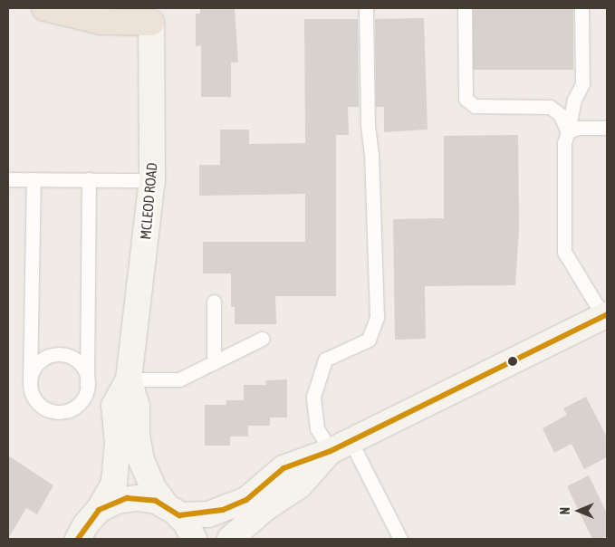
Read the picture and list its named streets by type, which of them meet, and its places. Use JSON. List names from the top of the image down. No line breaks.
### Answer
{"streets":{"main road":["MCLEOD ROAD"]},"north":"left"}
